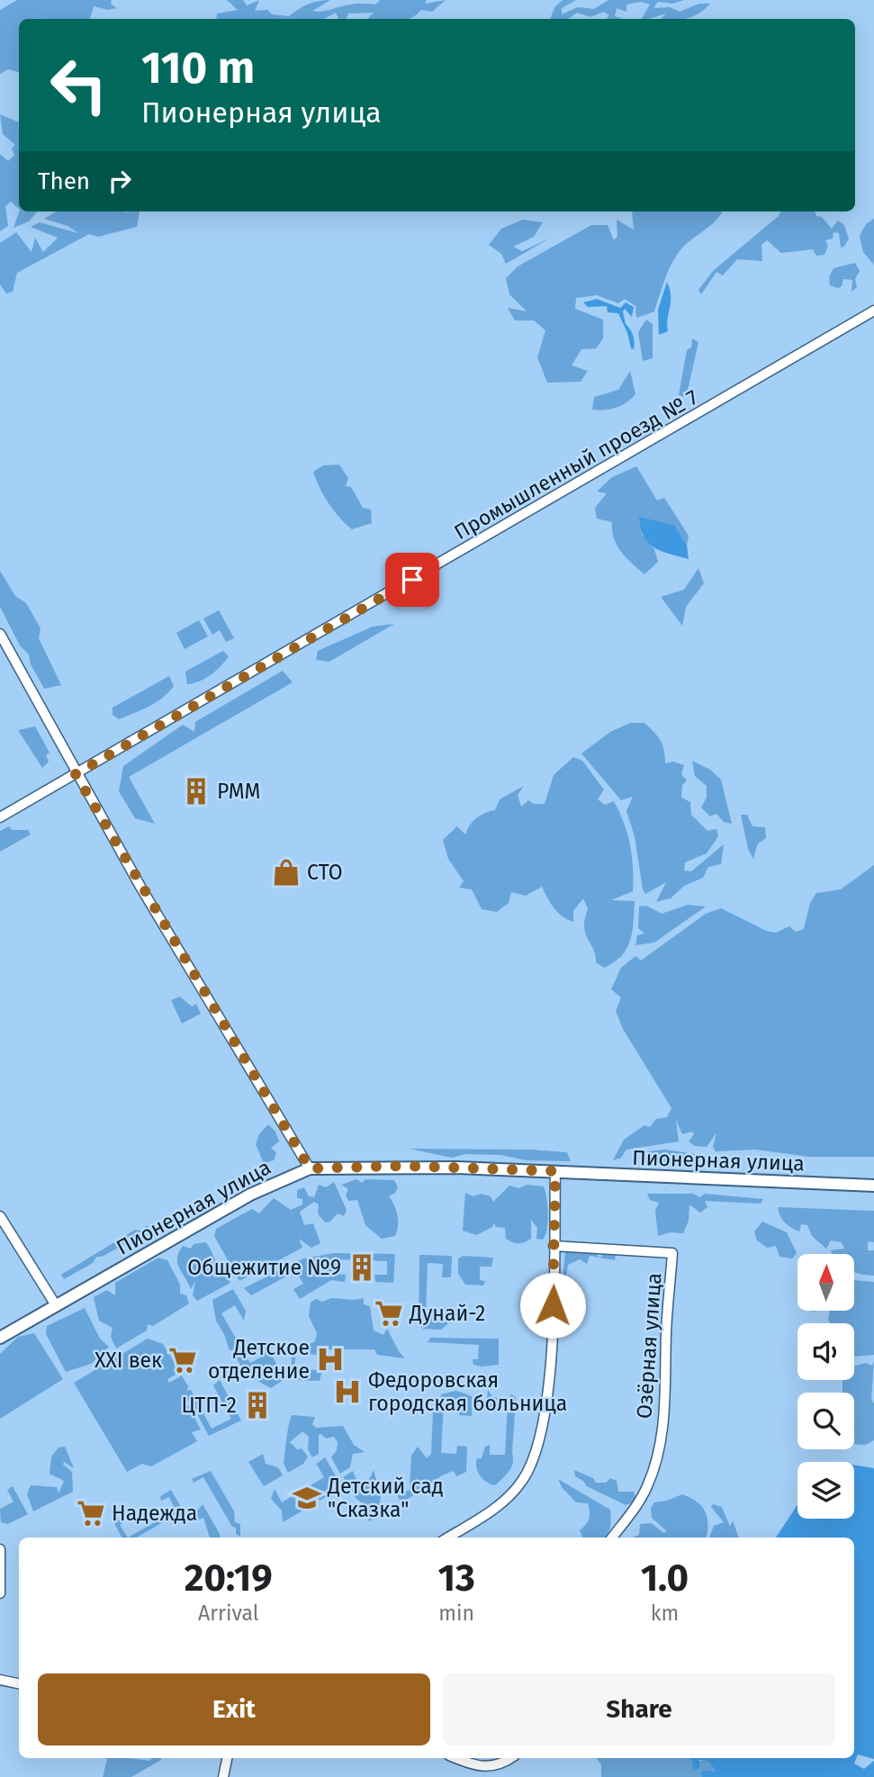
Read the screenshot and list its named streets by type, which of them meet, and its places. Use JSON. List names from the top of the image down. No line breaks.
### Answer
{"streets":{"main road":["Пионерная улица"],"street":["Промышленный проезд № 7","Озёрная улица"]},"places":{"building":["РММ","Общежитие №9","ЦТП-2"],"shop":["СТО"],"supermarket":["Дунай-2","XXI век","Надежда"],"hospital":["Детское отделение","Федоровская городская больница"],"school or university":["Детский сад \"Сказка\""]},"north":"top","page":{"turn":["110 m","Пионерная улица"],"then":"Then","eta":["20:19","Arrival","13","min","1.0","km"],"buttons":["Exit","Share"]}}
